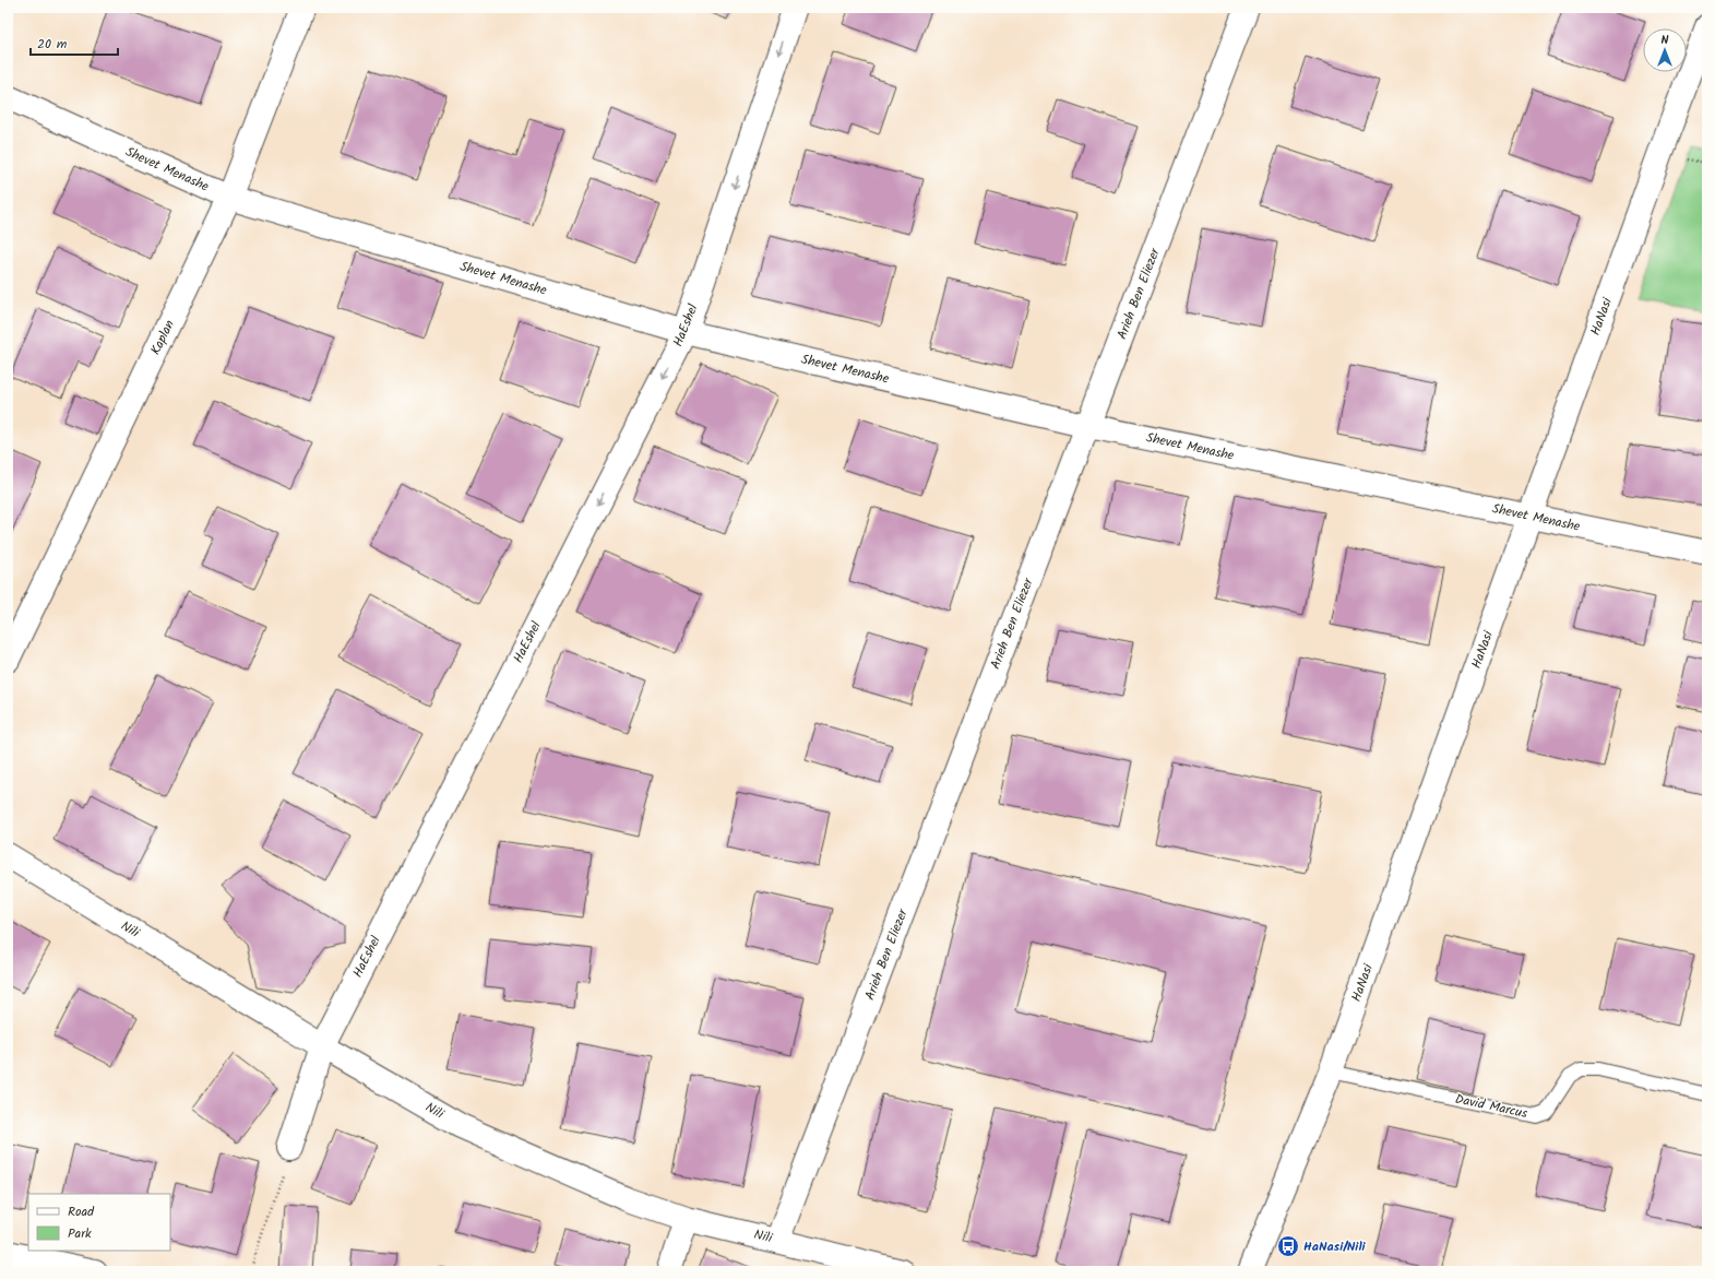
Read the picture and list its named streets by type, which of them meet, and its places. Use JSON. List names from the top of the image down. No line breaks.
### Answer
{"streets":{"street":["Shevet Menashe","Arieh Ben Eliezer","HaNasi","HaEshel","Kaplan","Nili"],"lane":["David Marcus"]},"crossings":[["Shevet Menashe","Arieh Ben Eliezer"],["Shevet Menashe","HaNasi"],["Shevet Menashe","HaEshel"],["Shevet Menashe","Kaplan"],["Arieh Ben Eliezer","Nili"],["HaNasi","David Marcus"],["HaEshel","Nili"]],"one_way":["HaEshel"],"places":{"bus stop":["HaNasi/Nili"]},"legend":["Road","Park"],"scale_bar":"20 m","north":"top"}
